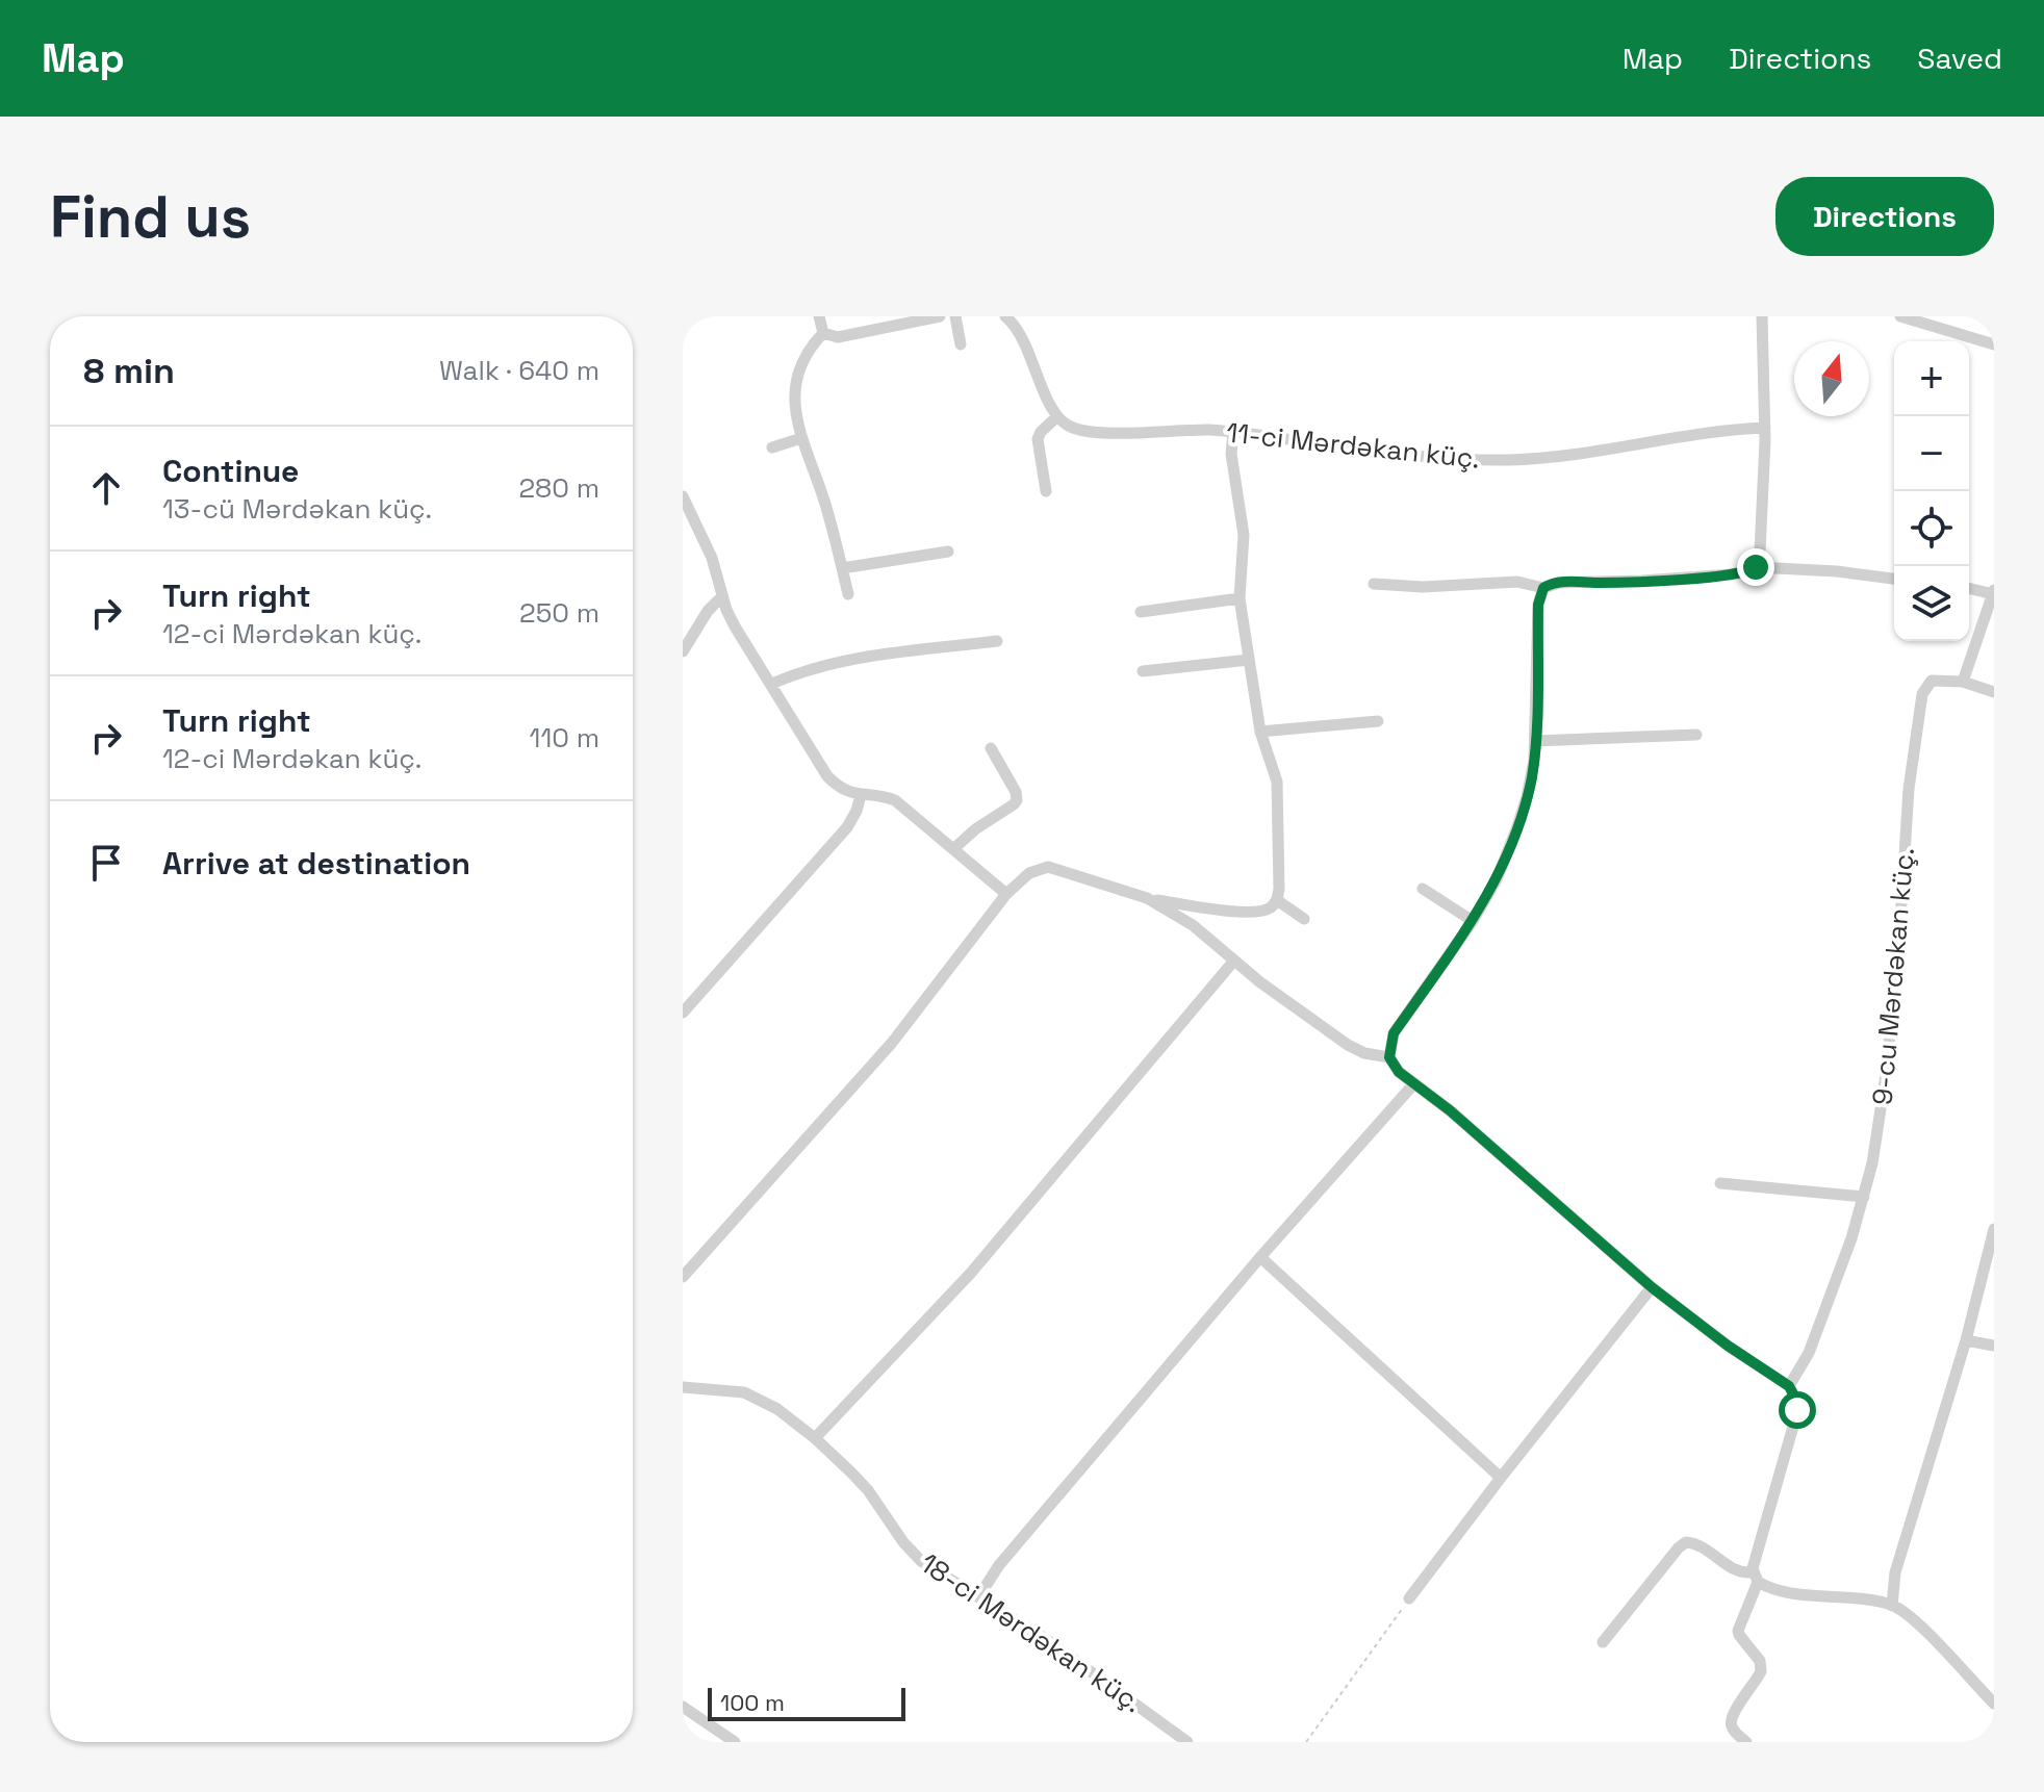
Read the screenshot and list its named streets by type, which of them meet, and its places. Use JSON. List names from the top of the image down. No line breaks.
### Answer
{"streets":{"street":["11-ci Mərdəkan küç.","9-cu Mərdəkan küç.","18-ci Mərdəkan küç."]},"scale_bar":"100 m","north":"top","page":{"header":"Map","nav":["Map","Directions","Saved"],"buttons":"Directions","title":"Find us","heading":["8 min","Walk · 640 m"],"map_buttons":["+","−"],"list":[["Continue","13-cü Mərdəkan küç.","280 m"],["Turn right","12-ci Mərdəkan küç.","250 m"],["Turn right","12-ci Mərdəkan küç.","110 m"],"Arrive at destination"],"scale":"100 m"}}
